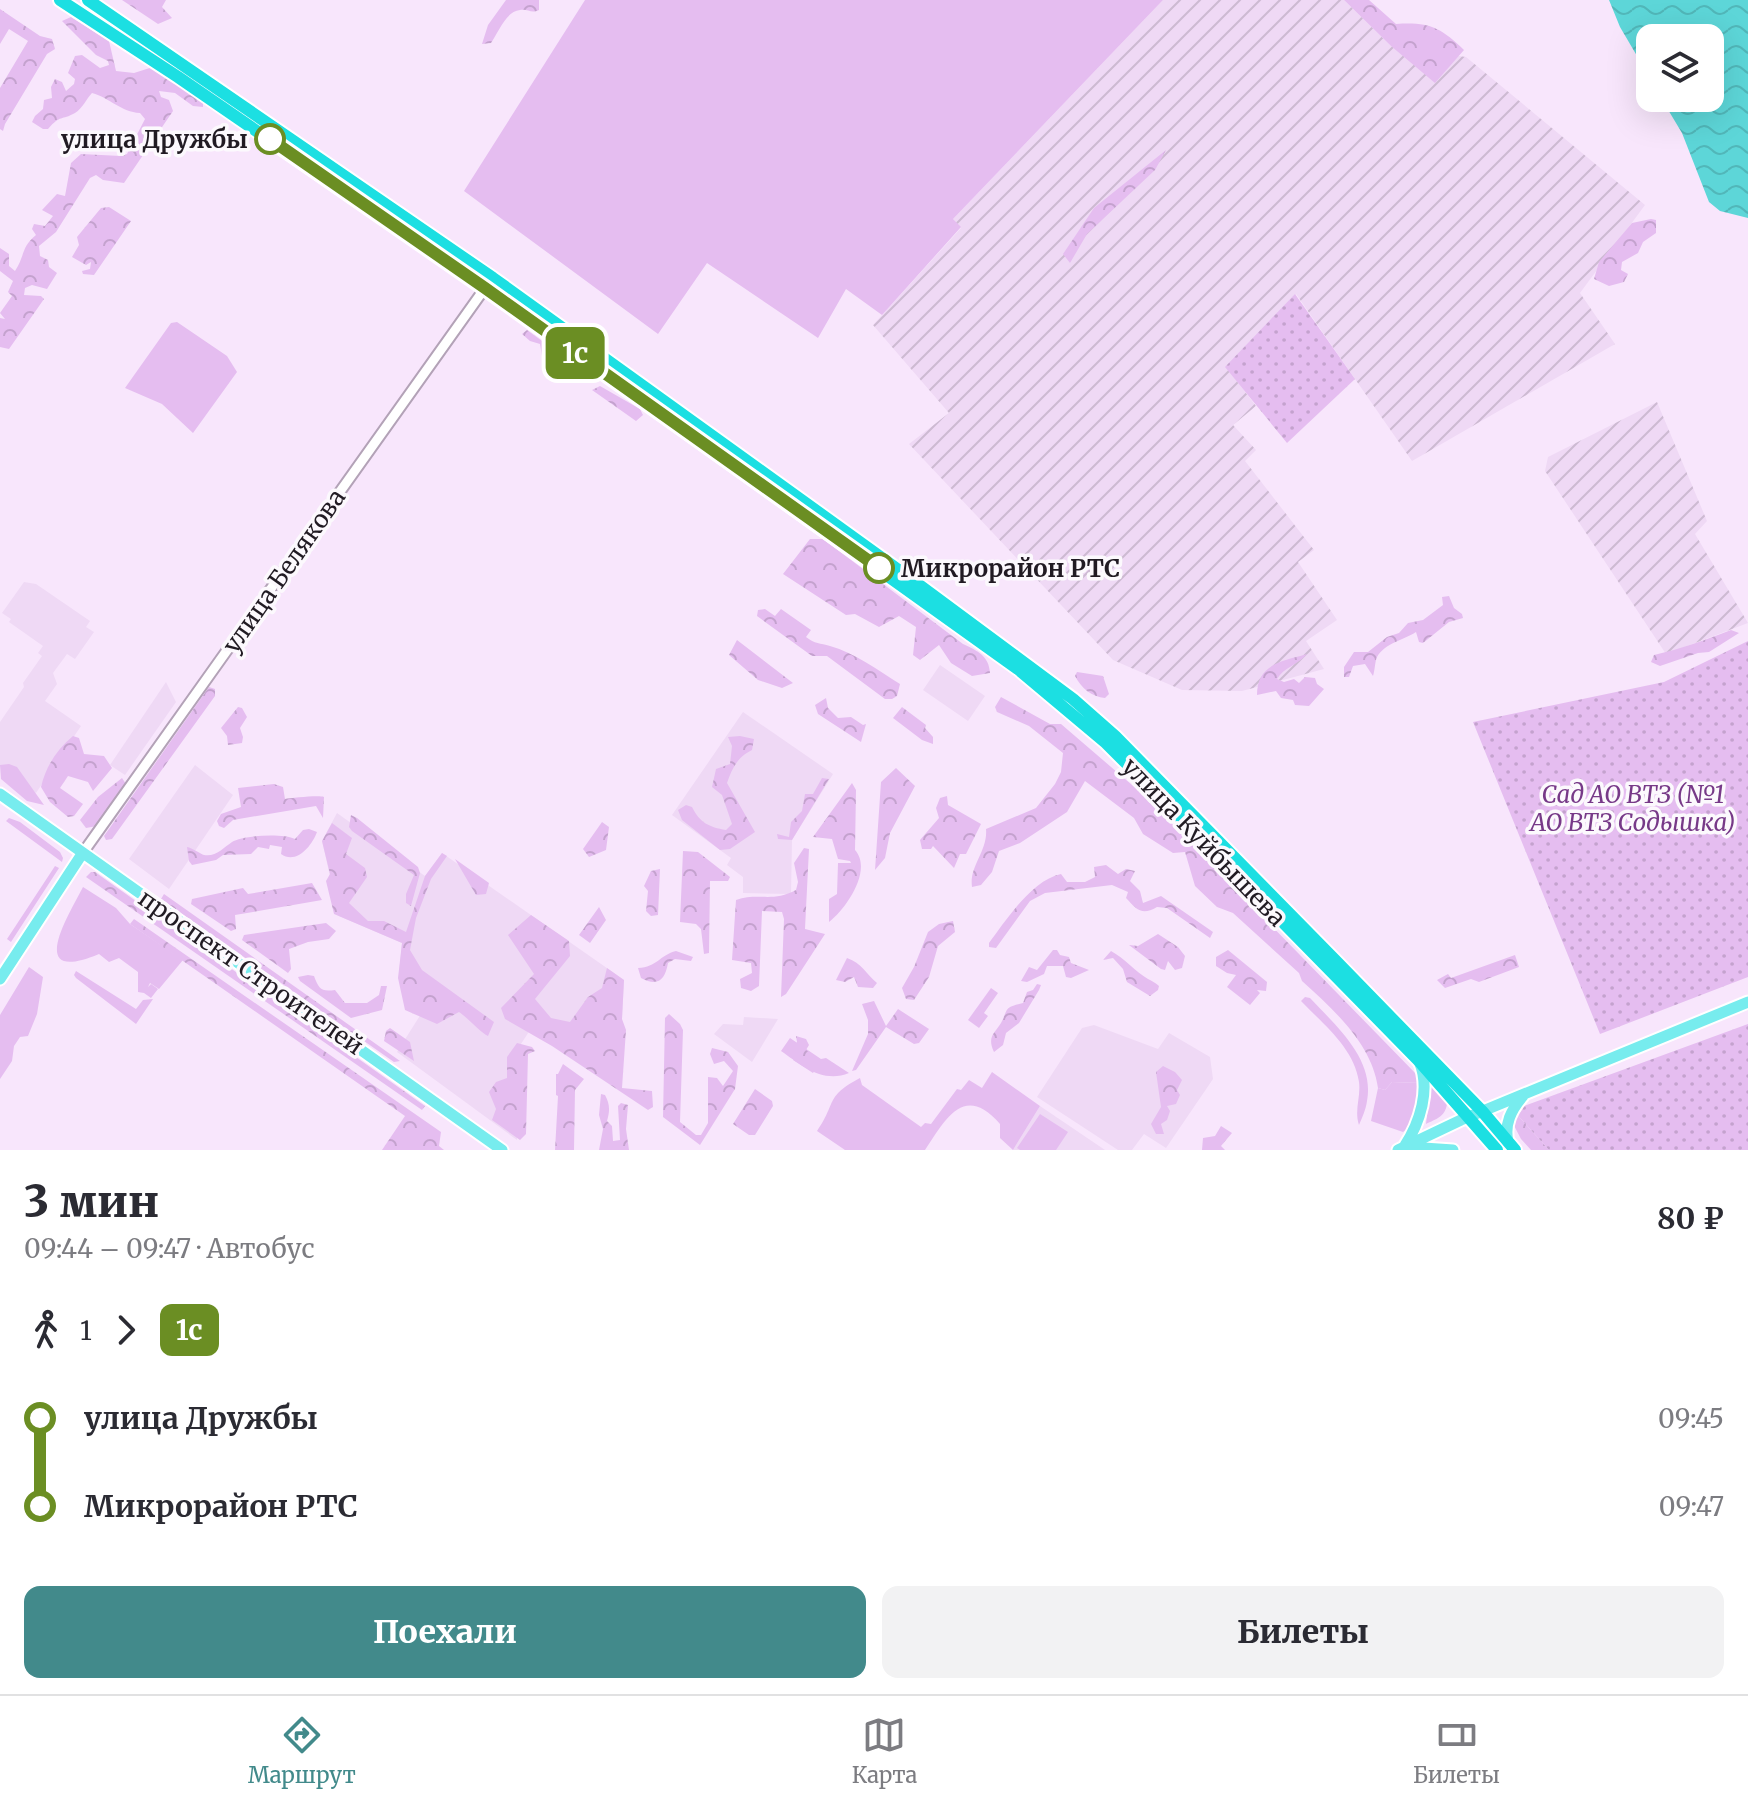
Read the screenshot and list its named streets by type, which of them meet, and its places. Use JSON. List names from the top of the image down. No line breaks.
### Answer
{"streets":{"highway":["улица Куйбышева"],"main road":["проспект Строителей"],"street":["улица Белякова"]},"crossings":[["улица Белякова","улица Куйбышева"],["улица Белякова","проспект Строителей"]],"parks":["Сад АО ВТЗ (№1 АО ВТЗ Содышка)"],"places":["улица Дружбы","Микрорайон РТС"],"lines":["bus line 1с"],"page":{"on_map":"1с","heading":["3 мин","09:44 – 09:47 · Автобус","80 ₽"],"legs":["1","1с"],"list":[{"name":"улица Дружбы","value":"09:45"},{"name":"Микрорайон РТС","value":"09:47"}],"buttons":["Поехали","Билеты"],"tabs":["Маршрут","Карта","Билеты"]}}
